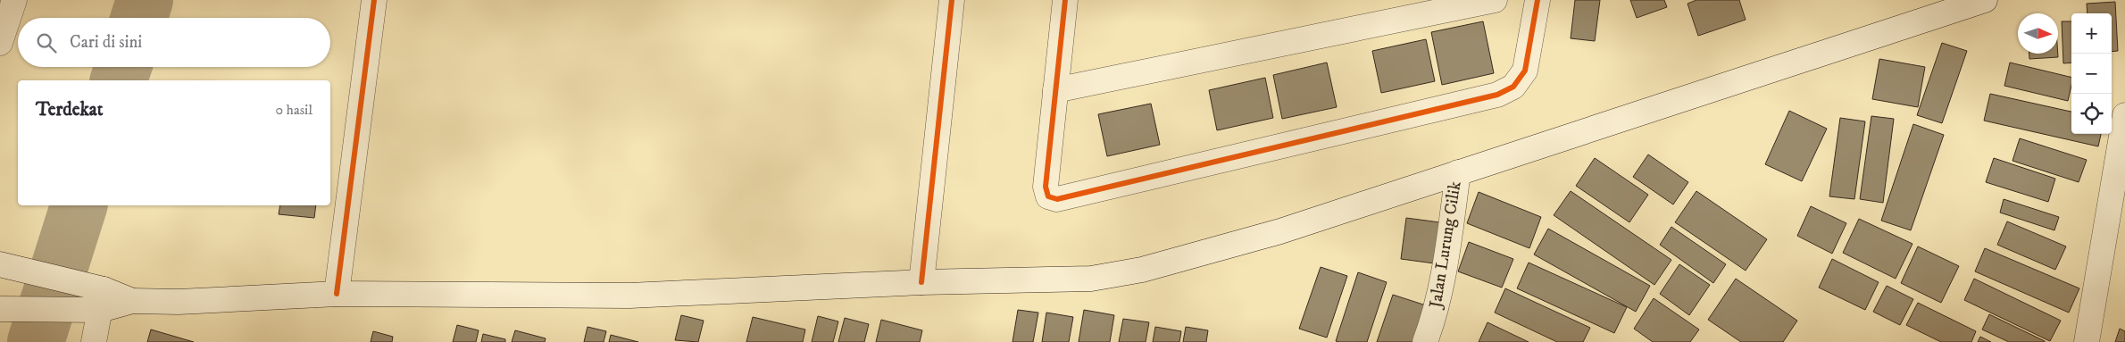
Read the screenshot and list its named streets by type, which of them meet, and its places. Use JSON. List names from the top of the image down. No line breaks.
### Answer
{"streets":{"street":["Jalan Lurung Cilik"]},"north":"right","page":{"map_buttons":["+","−"],"search":"Cari di sini","heading":["Terdekat","0 hasil"]}}
